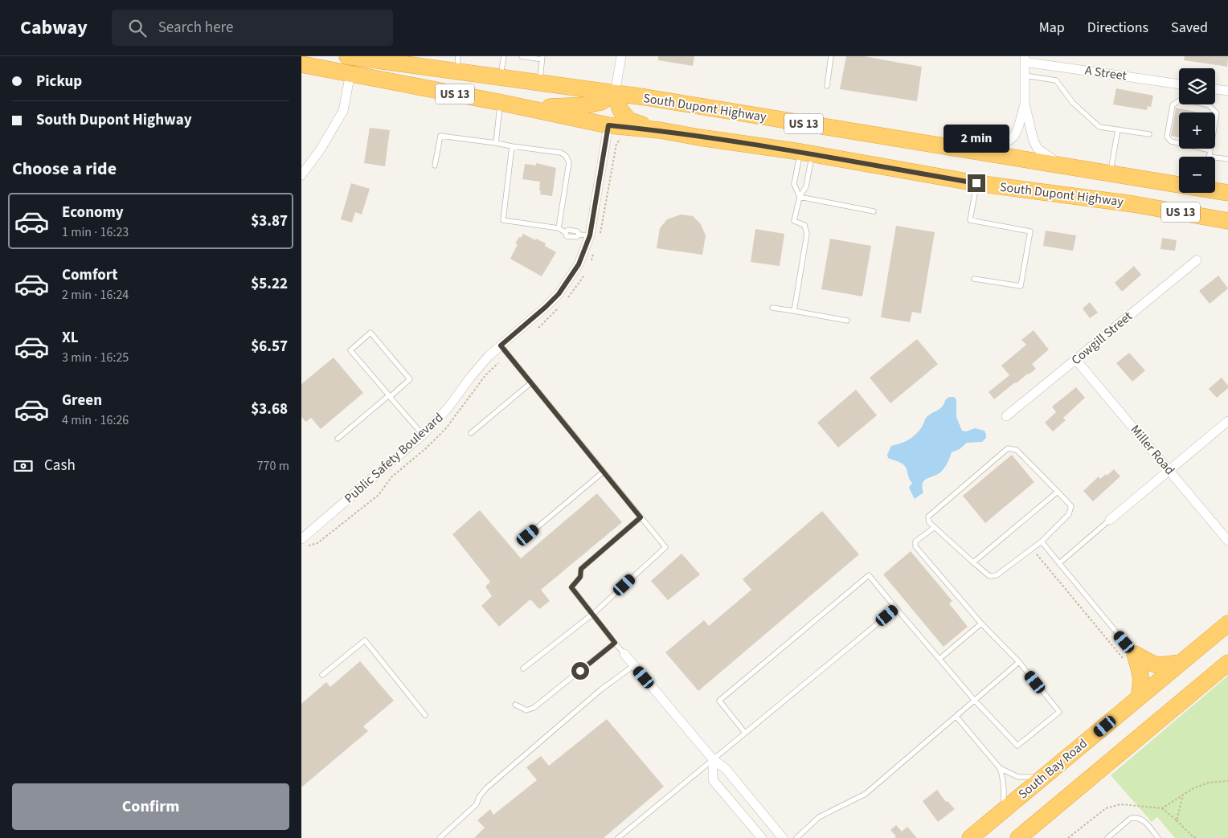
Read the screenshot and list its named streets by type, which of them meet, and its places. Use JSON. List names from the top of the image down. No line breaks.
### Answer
{"streets":{"highway":["US 13","South Dupont Highway","South Bay Road"],"street":["A Street","Cowgill Street","Miller Road","Public Safety Boulevard"]},"crossings":[["South Dupont Highway","Public Safety Boulevard"],["Cowgill Street","Miller Road"]],"page":{"header":"Cabway","search":"Search here","nav":["Map","Directions","Saved"],"banner":["Pickup","South Dupont Highway"],"map_buttons":["+","−"],"bubble":"2 min","heading":"Choose a ride","list":[{"name":"Economy","note":"1 min · 16:23","value":"$3.87"},{"name":"Comfort","note":"2 min · 16:24","value":"$5.22"},{"name":"XL","note":"3 min · 16:25","value":"$6.57"},{"name":"Green","note":"4 min · 16:26","value":"$3.68"}],"pay":["Cash","770 m"],"buttons":"Confirm"}}
